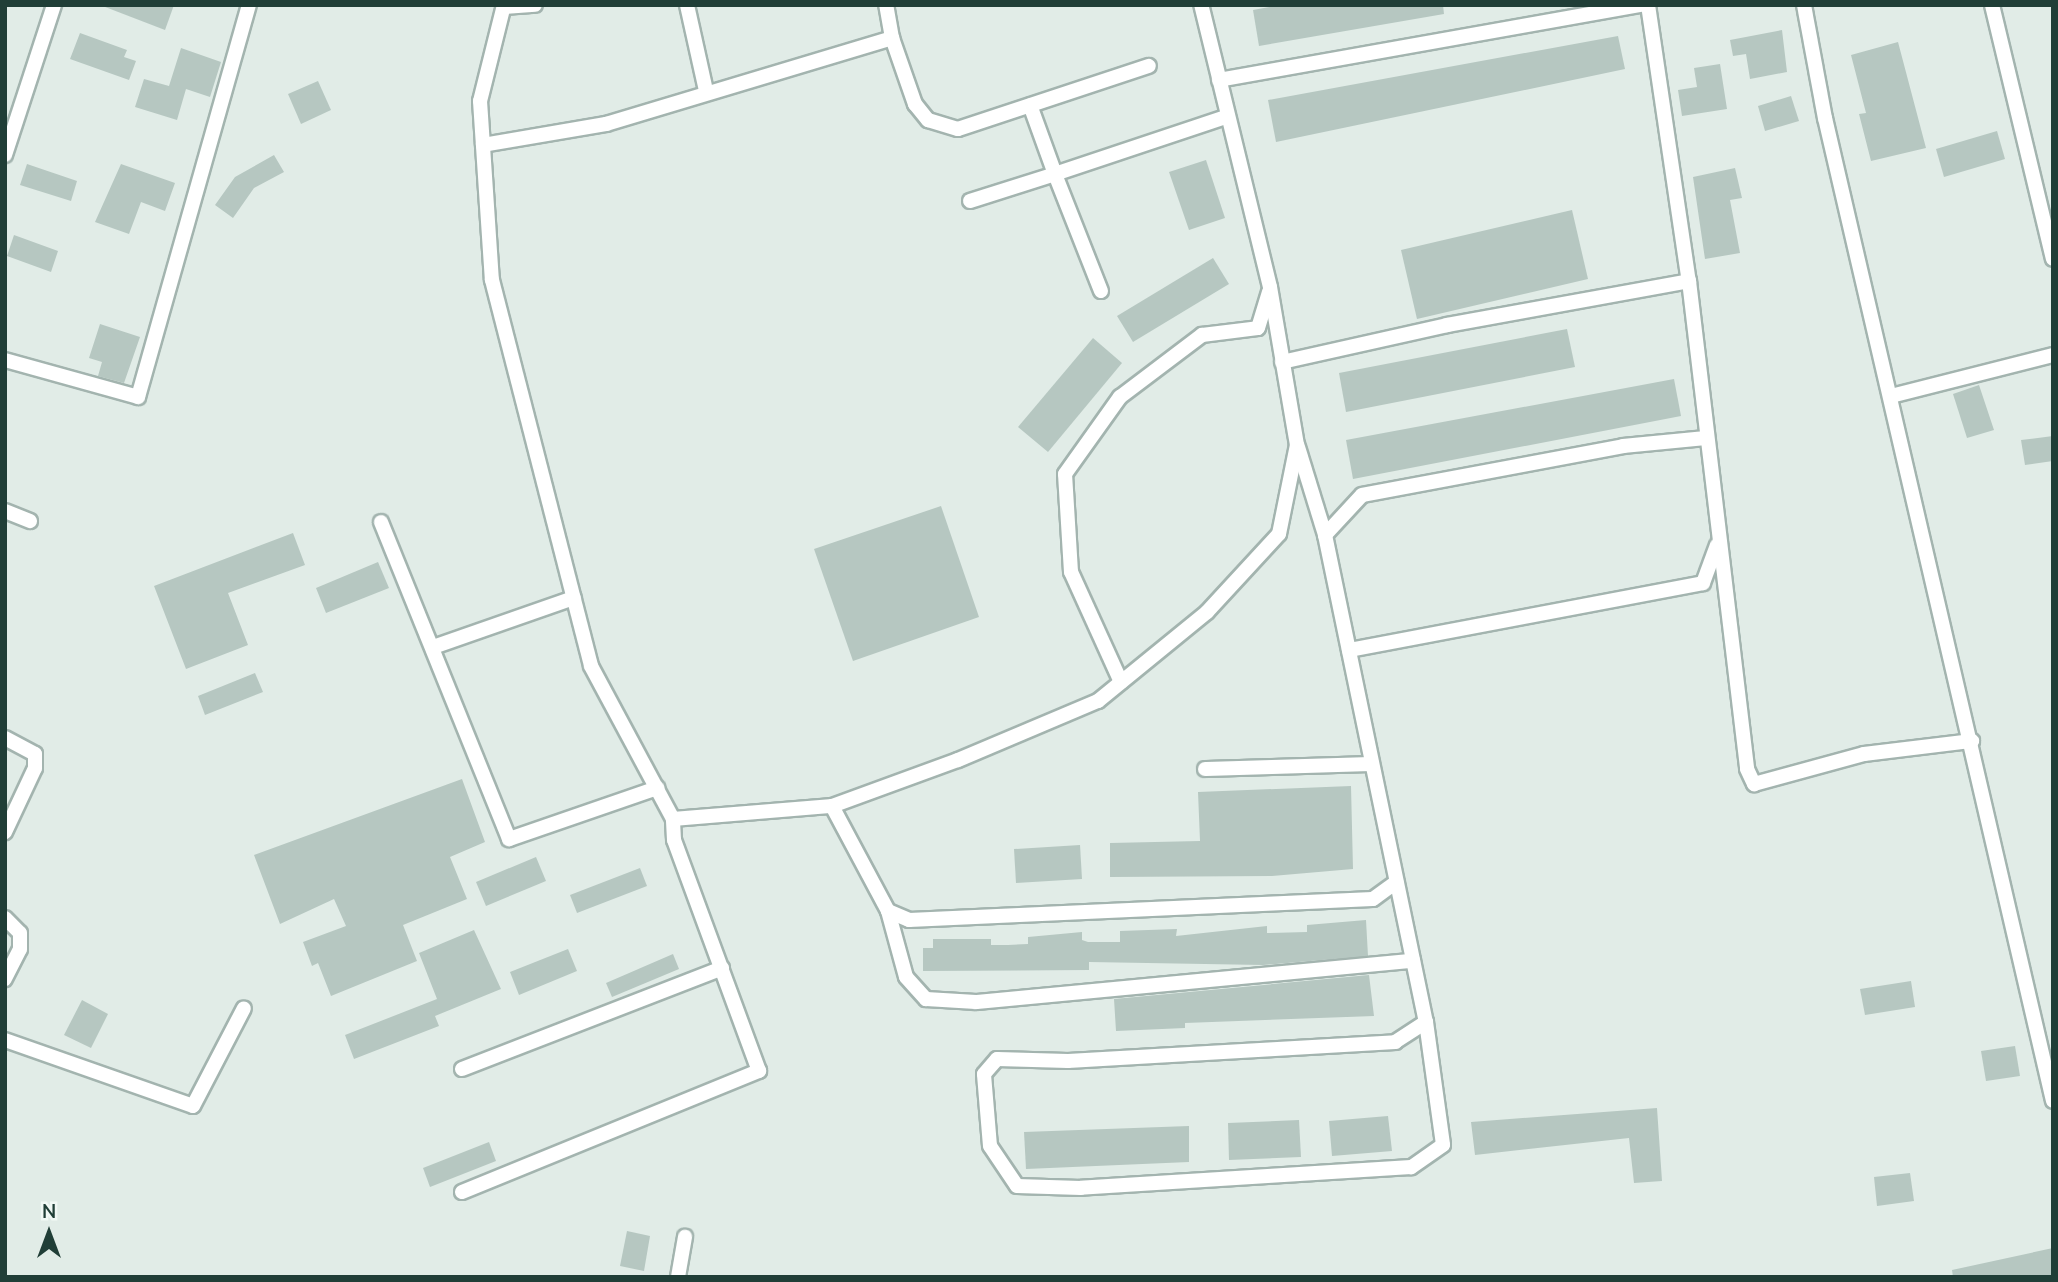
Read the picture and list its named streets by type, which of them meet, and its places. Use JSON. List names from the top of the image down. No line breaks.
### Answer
{"north":"top"}
